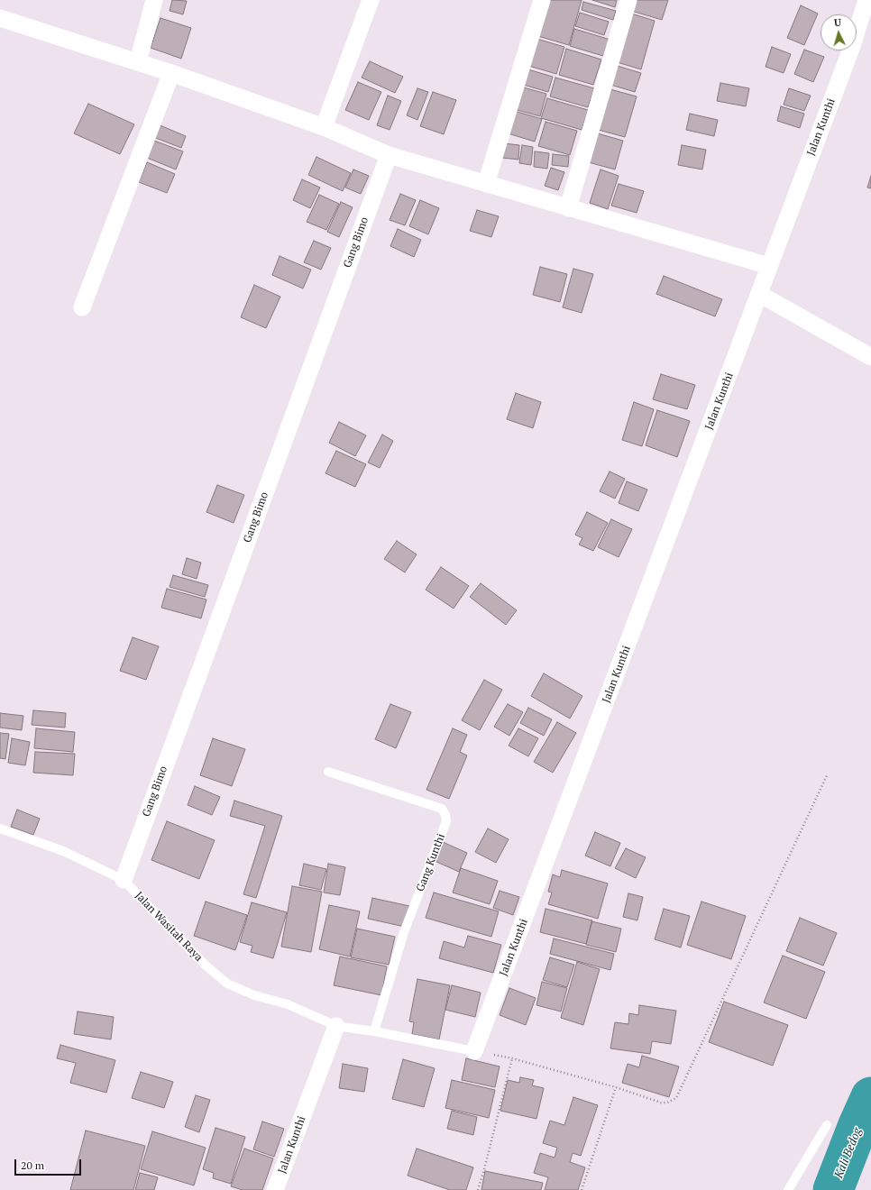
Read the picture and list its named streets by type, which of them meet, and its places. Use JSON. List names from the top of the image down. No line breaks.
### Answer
{"streets":{"street":["Jalan Kunthi","Gang Bimo"],"lane":["Gang Kunthi","Jalan Wasitah Raya"]},"crossings":[["Jalan Kunthi","Jalan Wasitah Raya"],["Gang Bimo","Jalan Wasitah Raya"]],"water":["Kali Bedog"],"scale_bar":"20 m","north":"top"}
